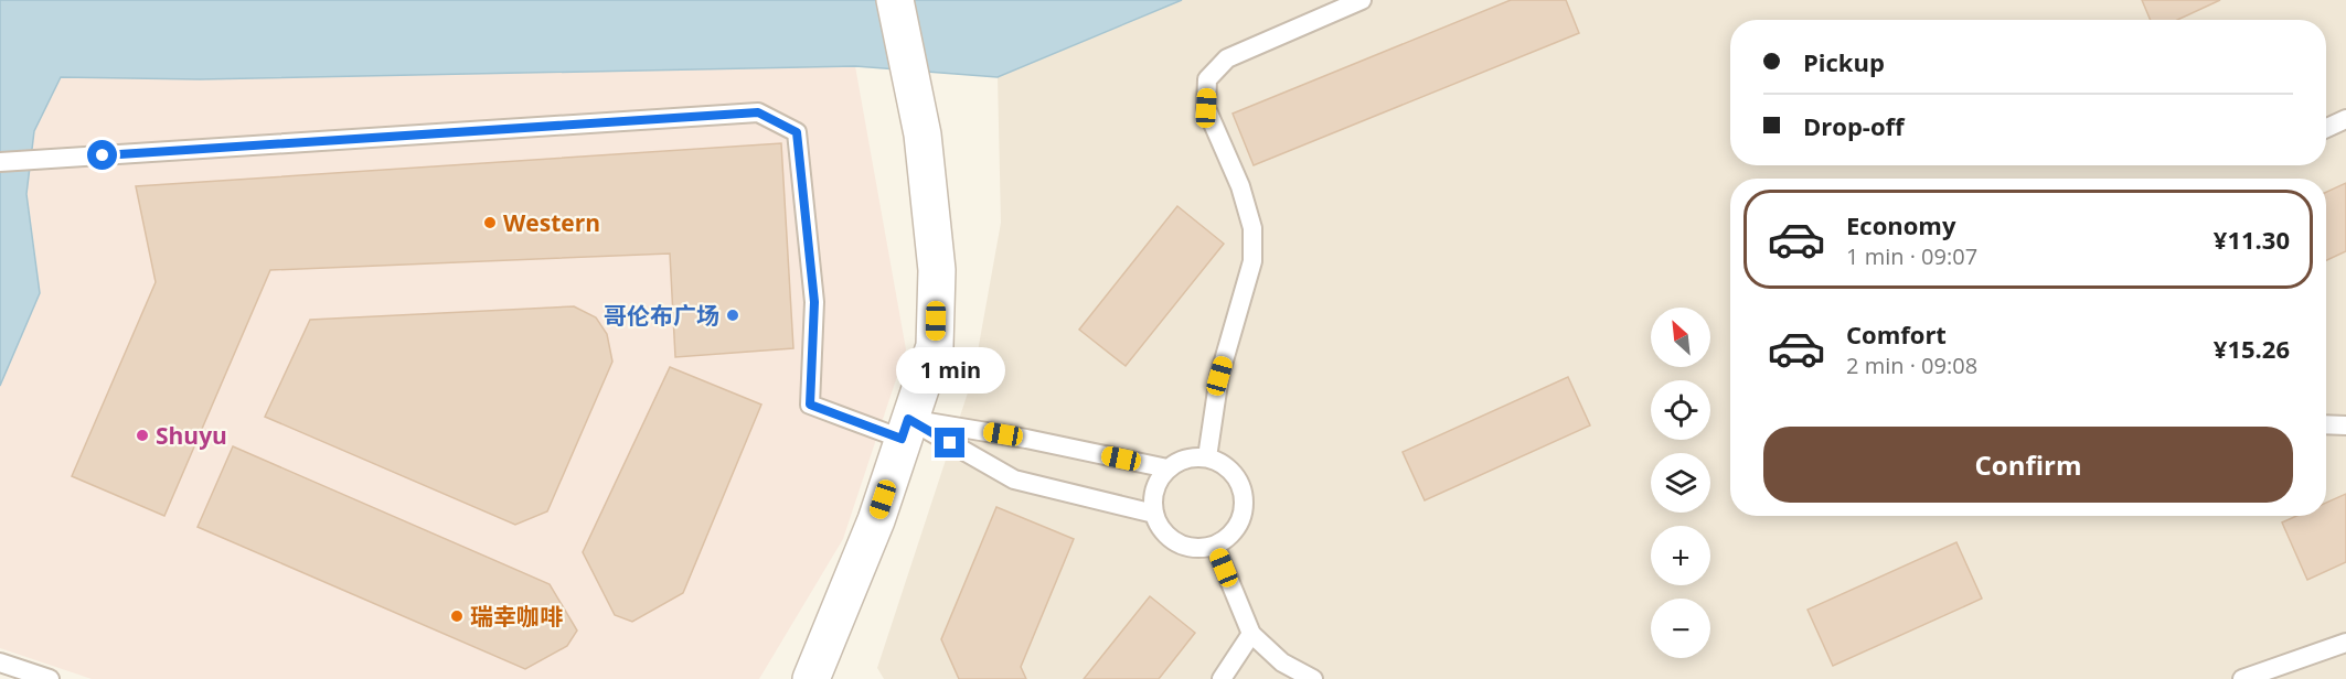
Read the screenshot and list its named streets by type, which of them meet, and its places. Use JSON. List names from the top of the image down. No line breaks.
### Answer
{"places":["Western","哥伦布广场","Shuyu","瑞幸咖啡"],"north":"top left","page":{"banner":["Pickup","Drop-off"],"list":[{"name":"Economy","note":"1 min · 09:07","value":"¥11.30"},{"name":"Comfort","note":"2 min · 09:08","value":"¥15.26"}],"map_buttons":["+","−"],"bubble":"1 min","buttons":"Confirm"}}
